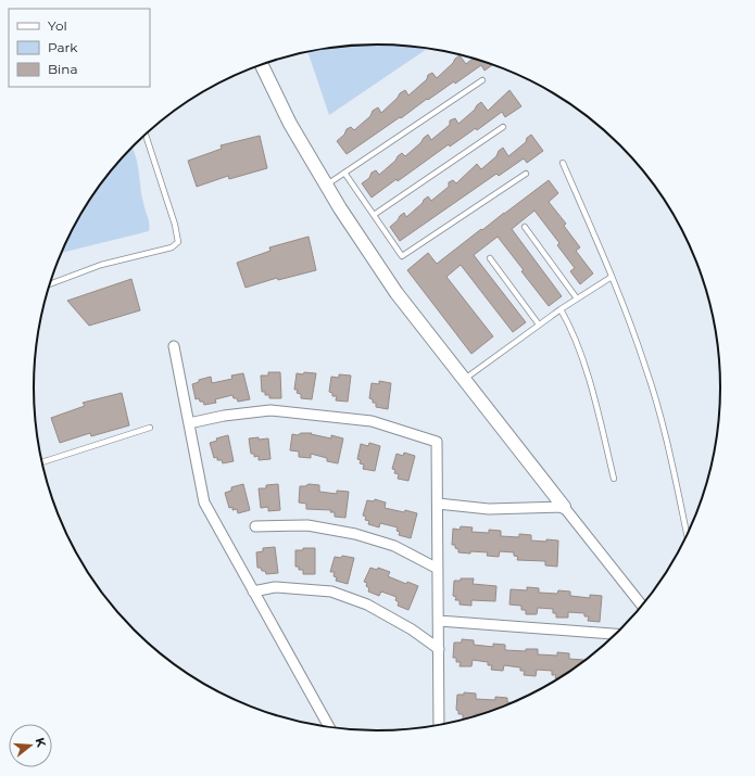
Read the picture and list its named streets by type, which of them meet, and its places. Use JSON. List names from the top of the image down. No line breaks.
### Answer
{"legend":["Yol","Park","Bina"],"north":"right"}
